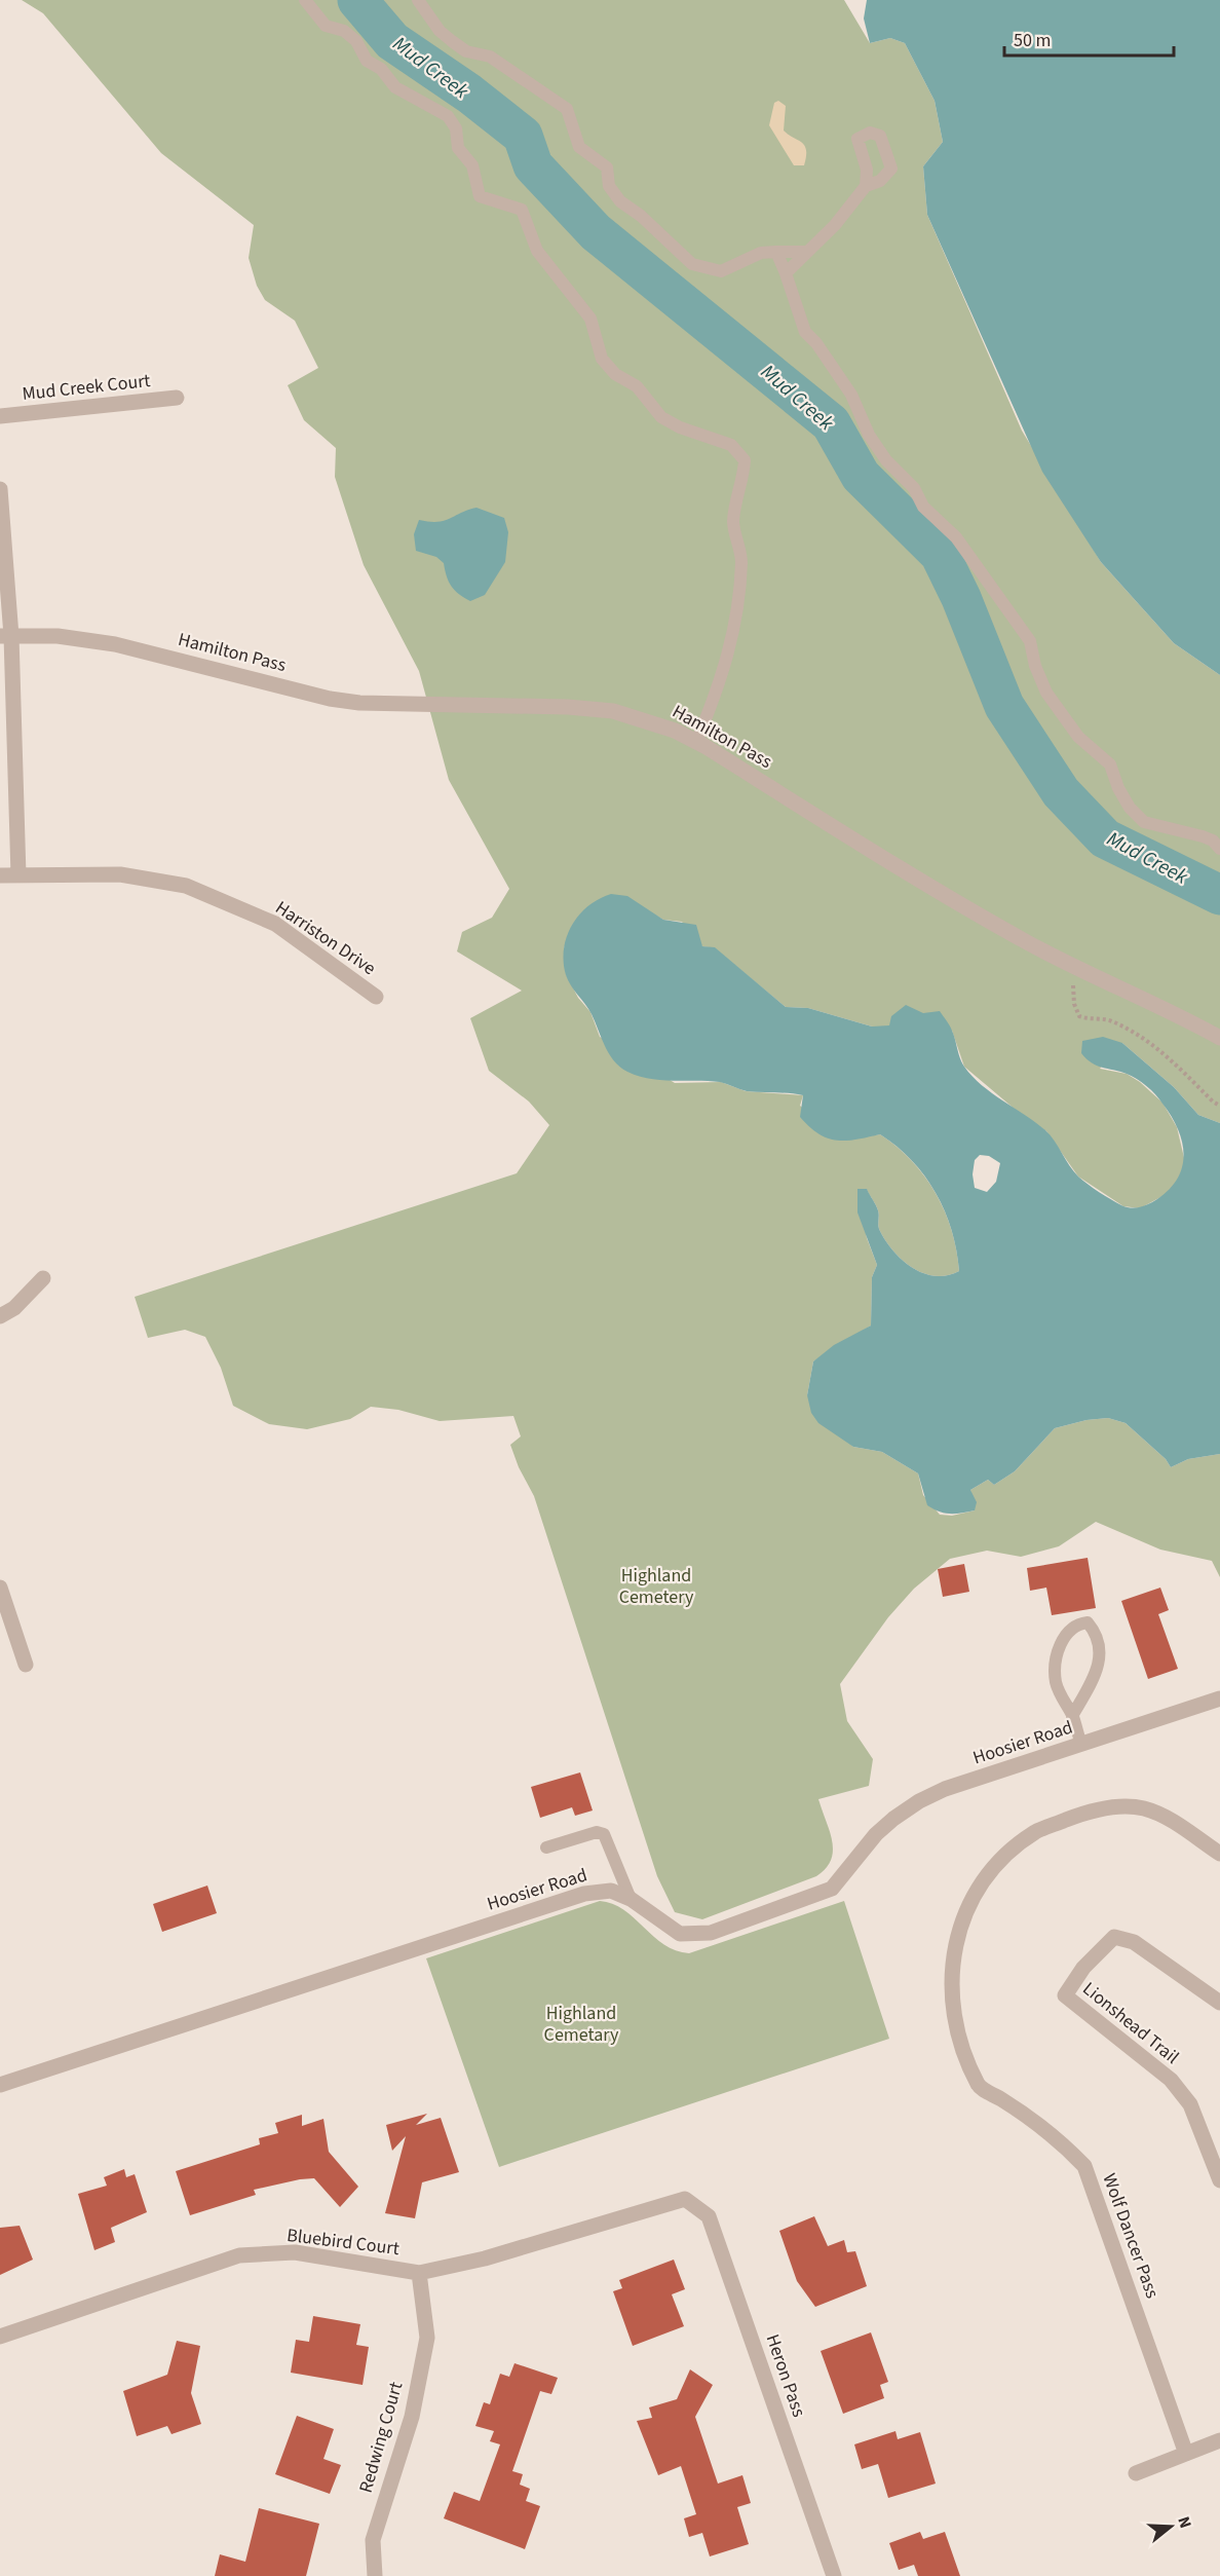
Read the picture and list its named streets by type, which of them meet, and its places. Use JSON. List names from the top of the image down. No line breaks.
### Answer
{"streets":{"street":["Mud Creek Court","Hamilton Pass","Harriston Drive","Hoosier Road","Lionshead Trail","Wolf Dancer Pass","Bluebird Court","Heron Pass","Redwing Court"]},"crossings":[["Bluebird Court","Heron Pass"],["Bluebird Court","Redwing Court"]],"water":["Mud Creek"],"parks":["Highland Cemetery","Highland Cemetary"],"scale_bar":"50 m","north":"right"}
